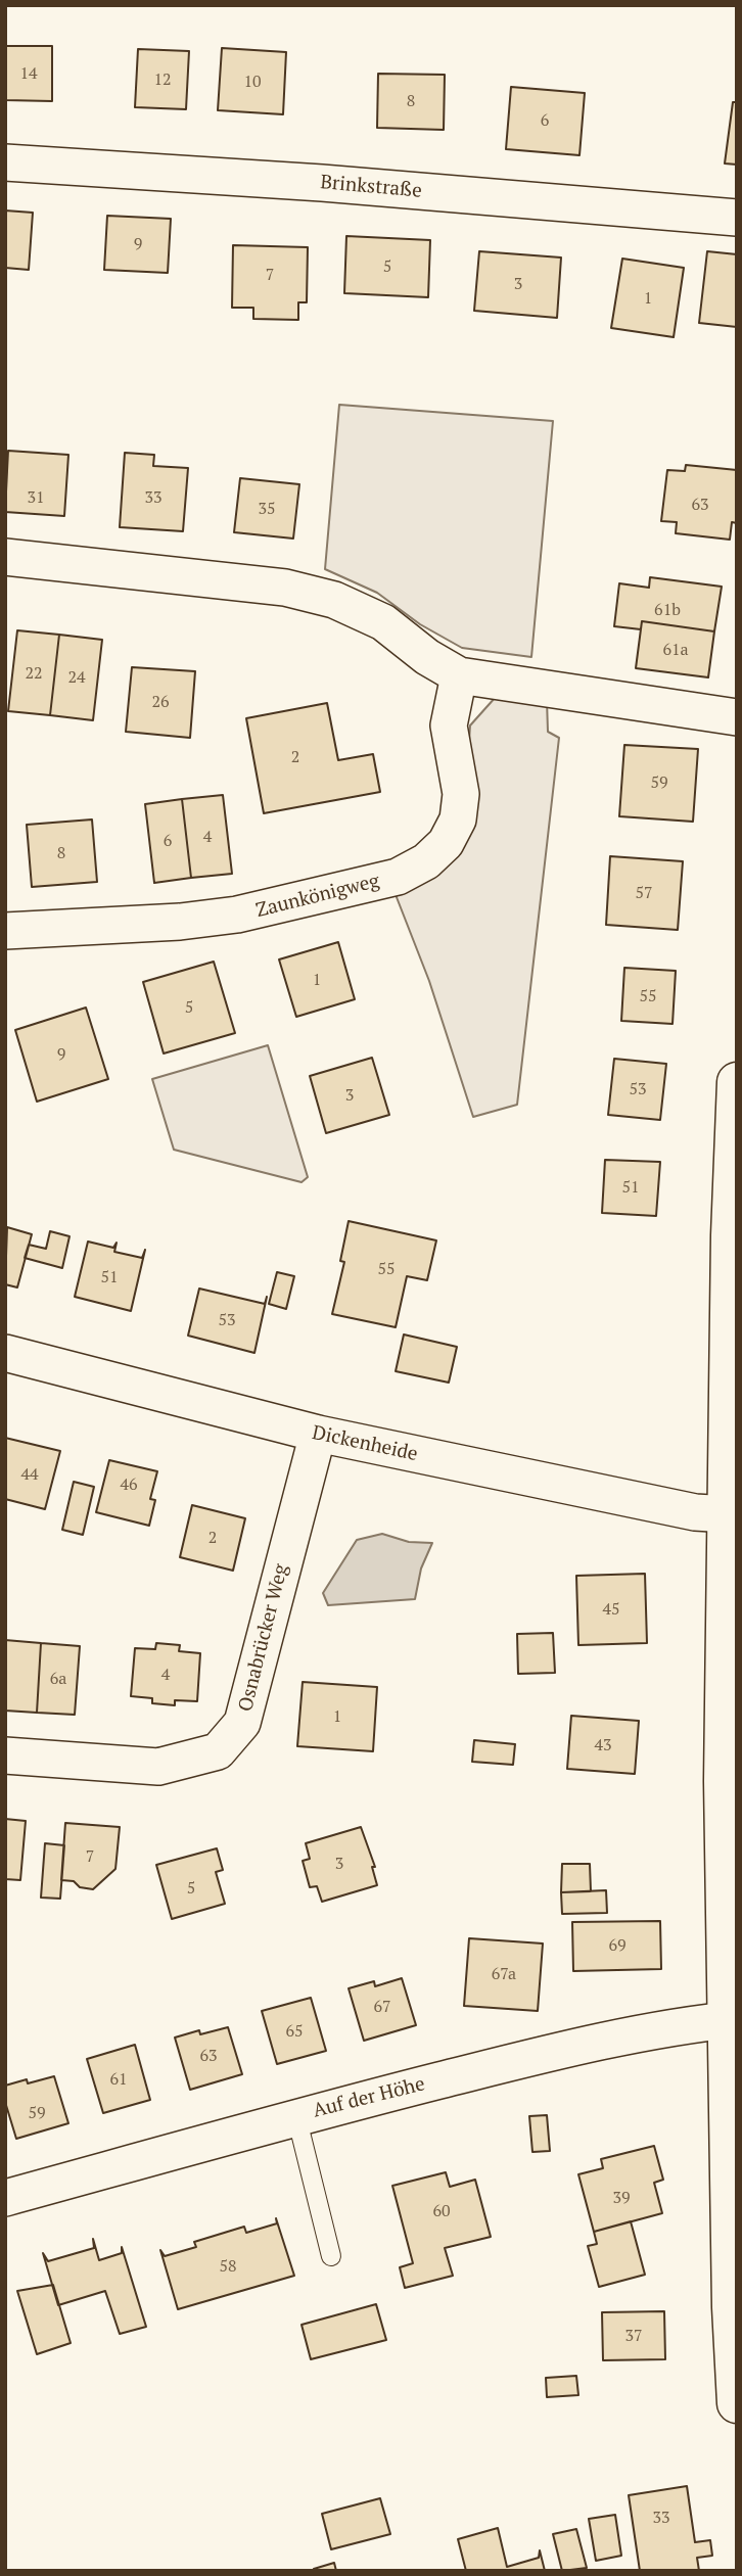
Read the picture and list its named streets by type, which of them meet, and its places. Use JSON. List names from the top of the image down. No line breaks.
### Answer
{"streets":{"street":["Brinkstraße","Zaunkönigweg","Dickenheide","Osnabrücker Weg","Auf der Höhe"]},"crossings":[["Dickenheide","Osnabrücker Weg"]],"house_numbers":["14","12","10","8","6","9","5","7","3","1","31","33","63","35","61b","61a","22","24","26","2","59","4","6","8","57","1","55","5","9","53","3","51","55","51","53","44","46","2","45","4","6a","1","43","7","3","5","69","67a","67","65","63","61","59","39","60","58","37","33"]}
